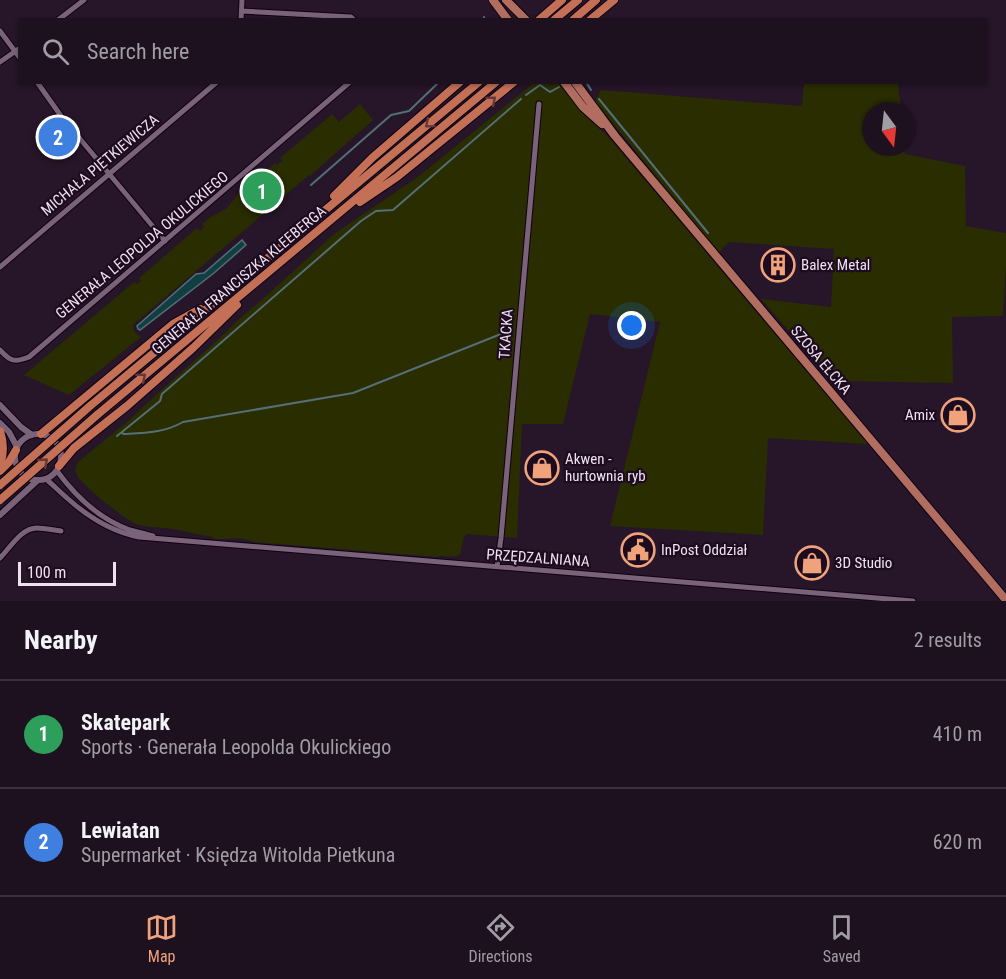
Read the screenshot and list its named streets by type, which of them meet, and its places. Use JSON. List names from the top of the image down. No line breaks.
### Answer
{"streets":{"highway":["GENERAŁA FRANCISZKA KLEEBERGA"],"main road":["SZOSA EŁCKA"],"street":["MICHAŁA PIETKIEWICZA","GENERAŁA LEOPOLDA OKULICKIEGO","TKACKA","PRZĘDZALNIANA"]},"crossings":[["TKACKA","PRZĘDZALNIANA"]],"places":{"building":["Balex Metal"],"shop":["Amix","Akwen - hurtownia ryb","3D Studio"],"public building":["InPost Oddział"]},"scale_bar":"100 m","north":"bottom","page":{"search":"Search here","pins":["2","1"],"scale":"100 m","heading":["Nearby","2 results"],"list":[{"mark":"1","name":"Skatepark","note":"Sports · Generała Leopolda Okulickiego","value":"410 m"},{"mark":"2","name":"Lewiatan","note":"Supermarket · Księdza Witolda Pietkuna","value":"620 m"}],"nav":["Map","Directions","Saved"]}}
